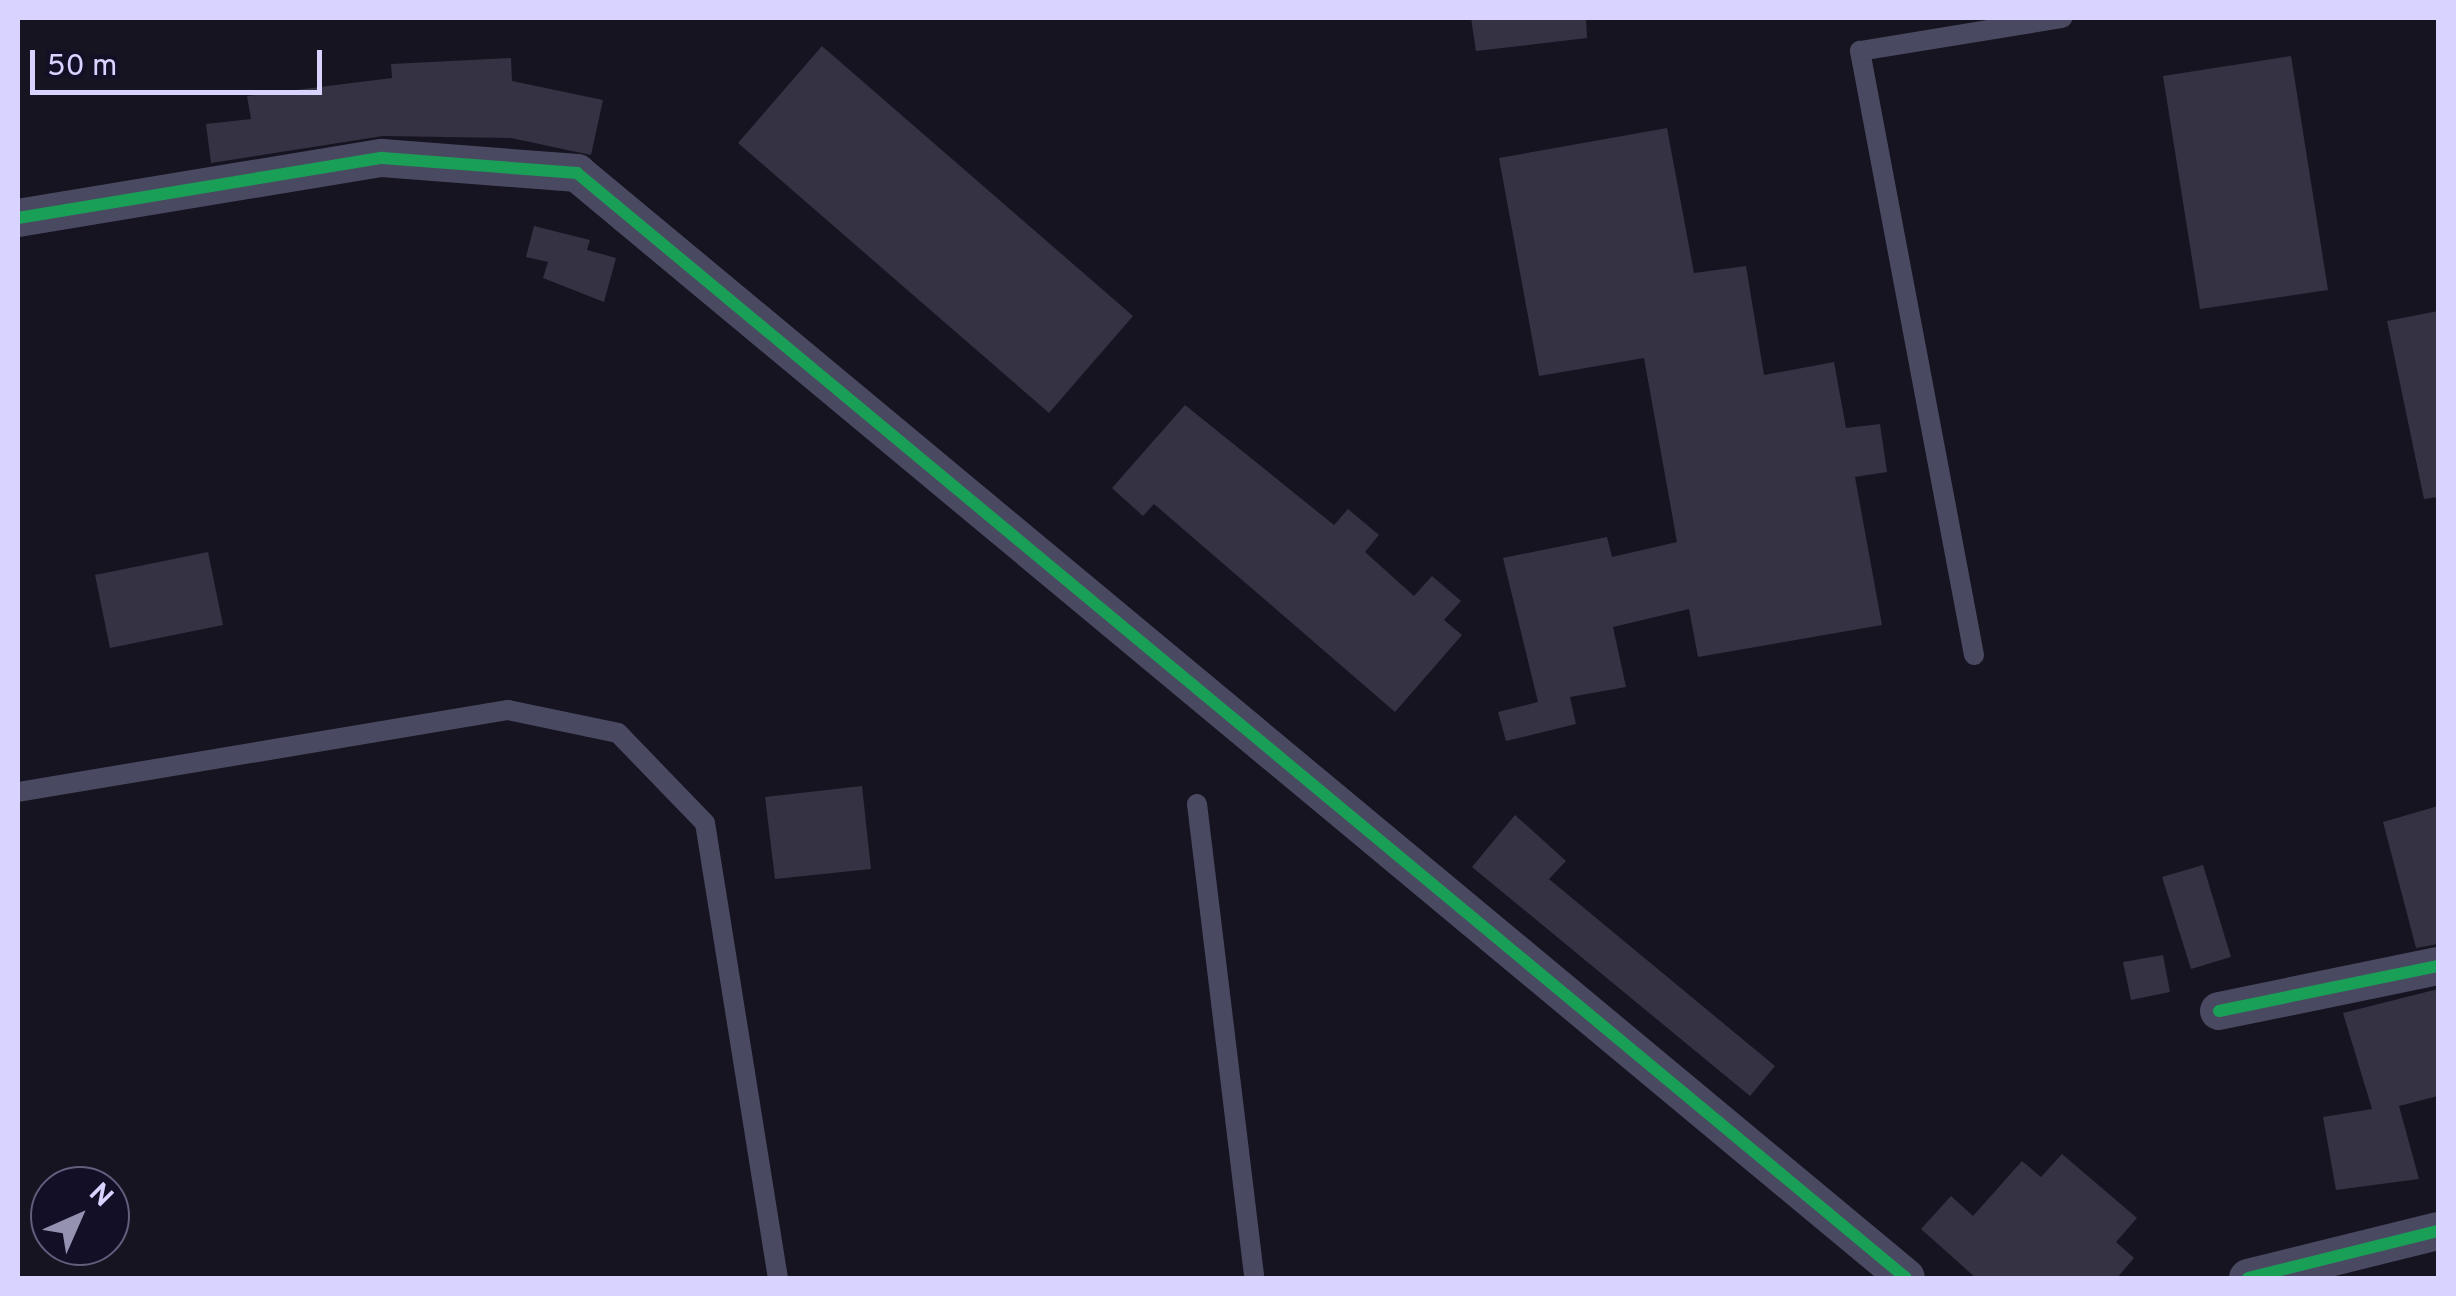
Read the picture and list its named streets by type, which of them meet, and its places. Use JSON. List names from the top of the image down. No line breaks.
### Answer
{"scale_bar":"50 m","north":"top right"}
